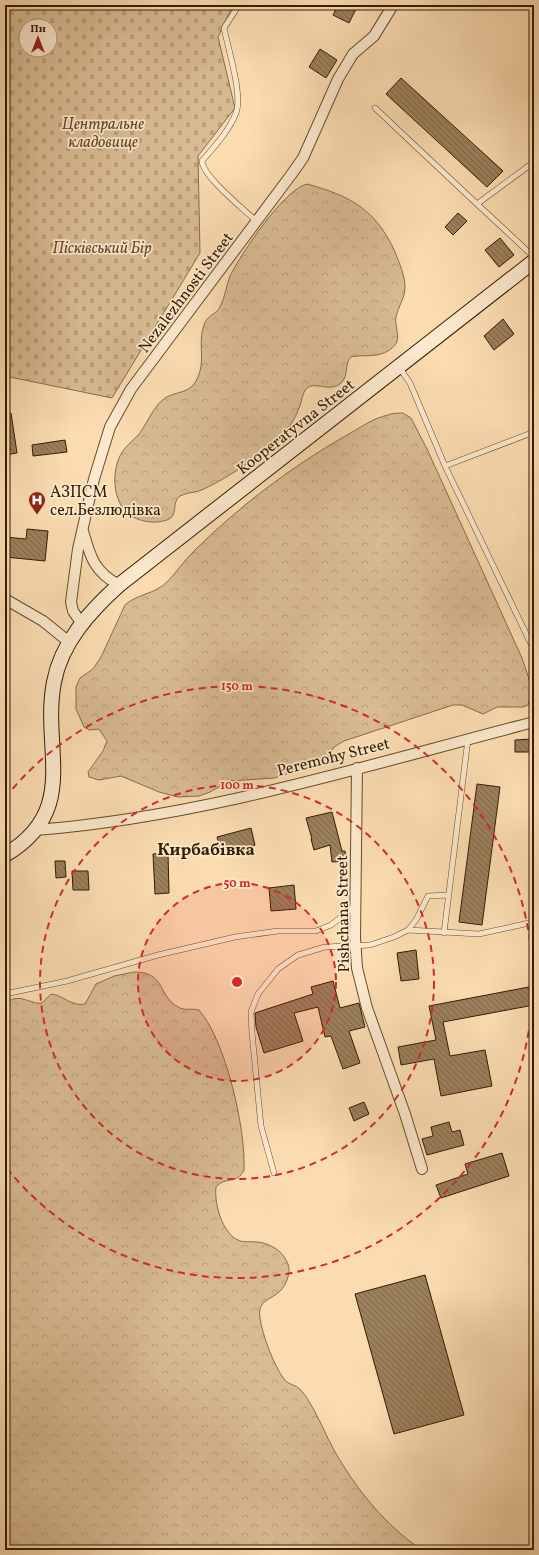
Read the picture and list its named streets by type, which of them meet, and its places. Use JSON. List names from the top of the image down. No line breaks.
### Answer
{"streets":{"street":["Nezalezhnosti Street","Kooperatyvna Street","Peremohy Street","Pishchana Street"]},"crossings":[["Nezalezhnosti Street","Kooperatyvna Street"],["Kooperatyvna Street","Peremohy Street"],["Peremohy Street","Pishchana Street"]],"districts":["Кирбабівка"],"parks":["Центральне кладовище","Пісківський Бір"],"places":{"hospital":["АЗПСМ сел.Безлюдівка"]},"north":"top","rings":["150 m","100 m","50 m"]}
